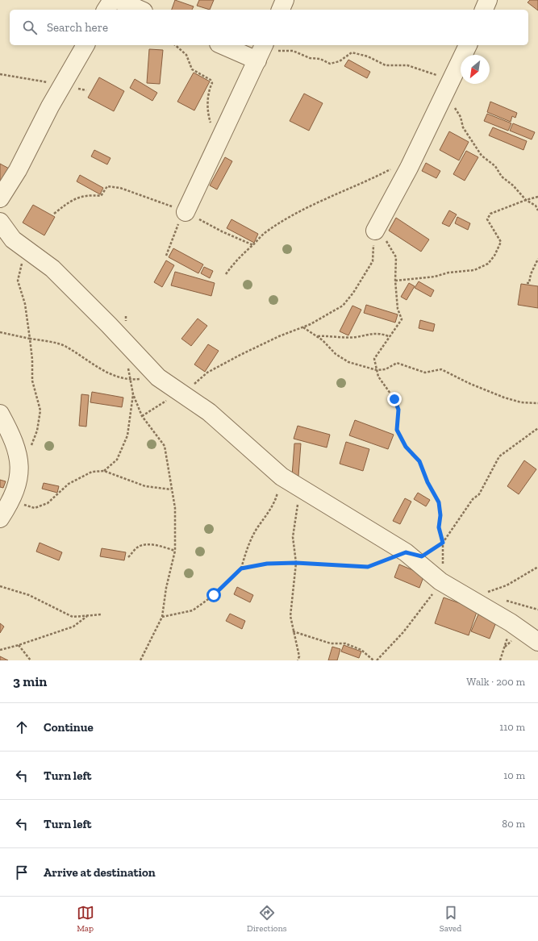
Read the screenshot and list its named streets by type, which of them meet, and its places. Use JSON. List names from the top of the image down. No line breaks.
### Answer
{"north":"bottom left","page":{"search":"Search here","heading":["3 min","Walk · 200 m"],"list":[["Continue","110 m"],["Turn left","10 m"],["Turn left","80 m"],"Arrive at destination"],"nav":["Map","Directions","Saved"]}}
